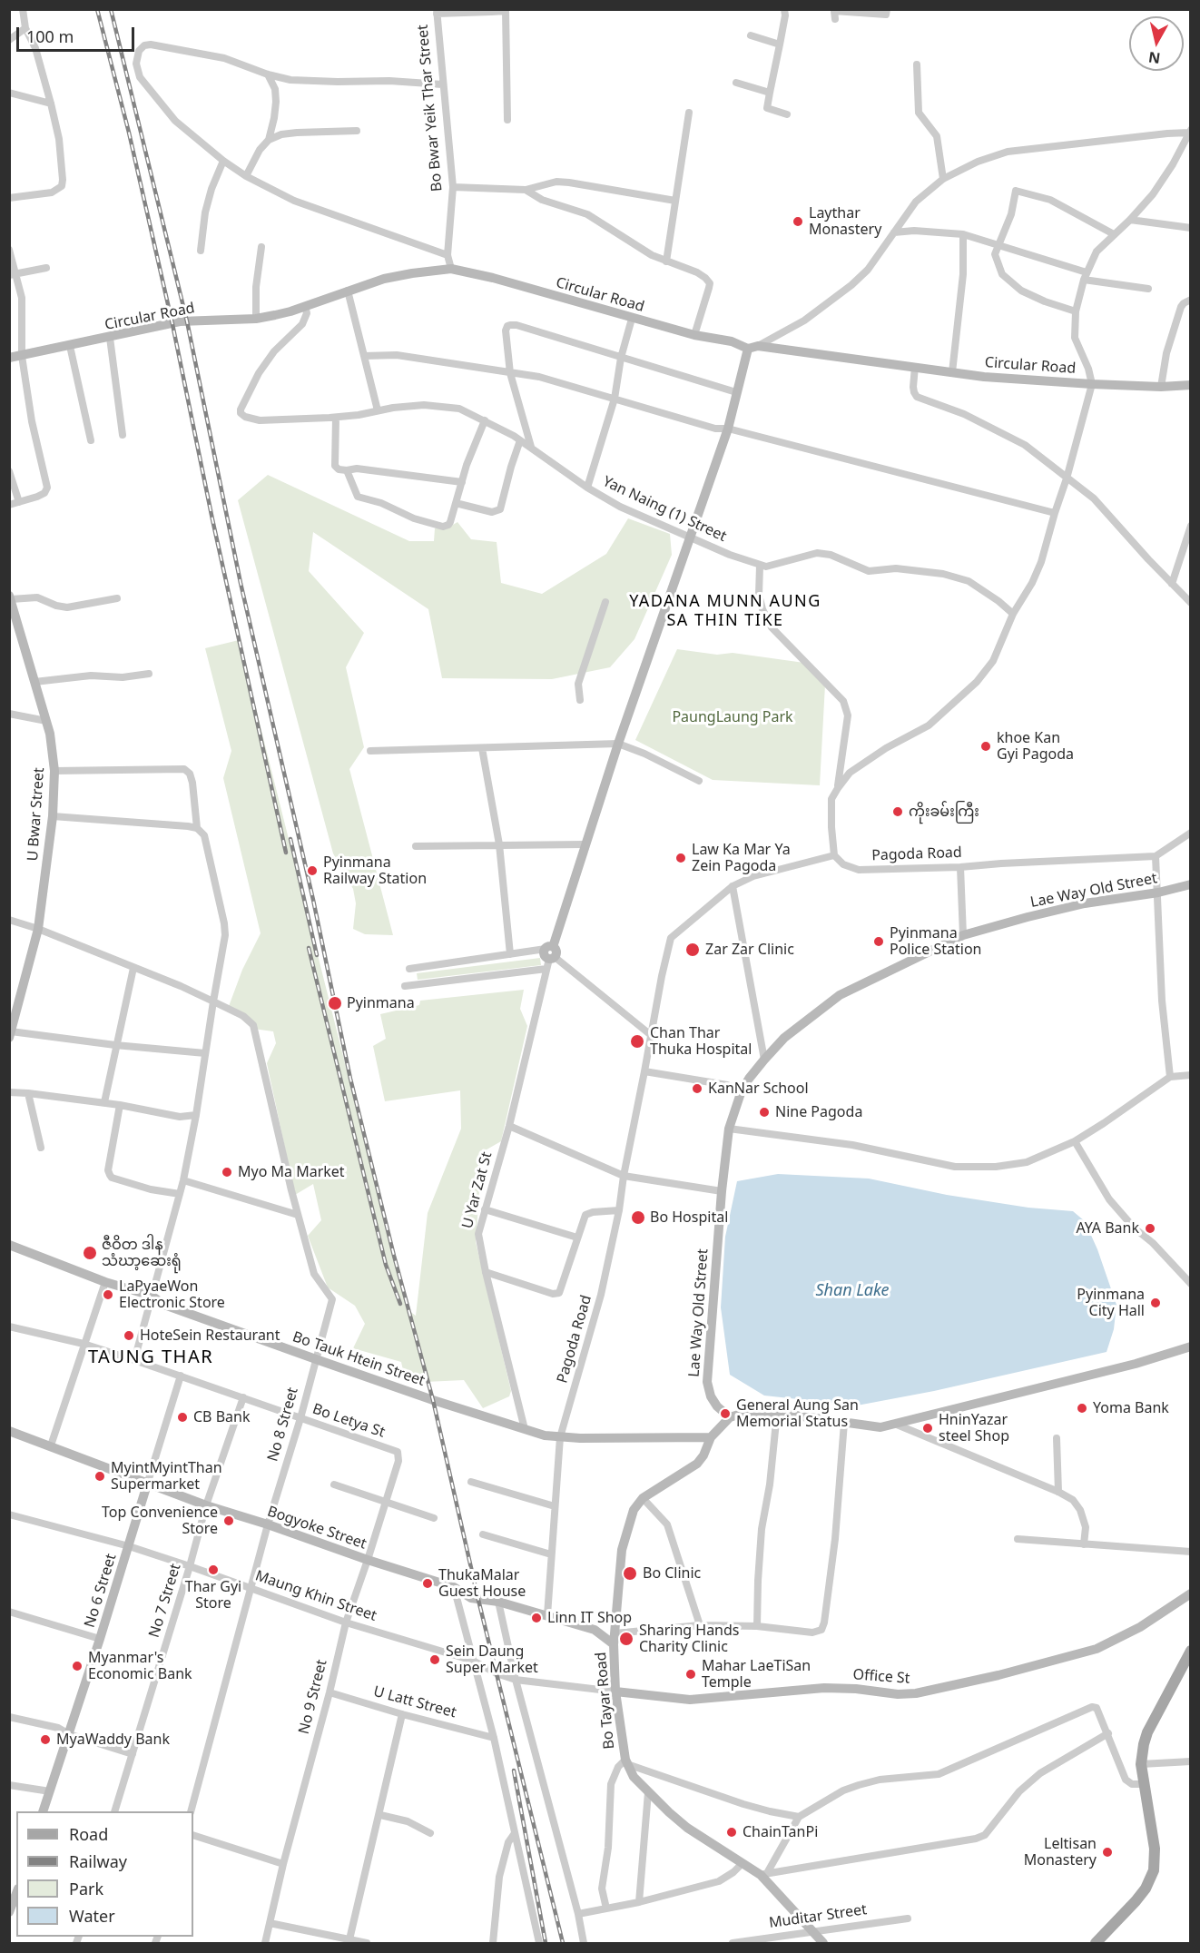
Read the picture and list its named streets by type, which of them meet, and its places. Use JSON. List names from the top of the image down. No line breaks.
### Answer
{"streets":{"street":["Bo Bwar Yeik Thar Street","Circular Road","Yan Naing (1) Street","U Bwar Street","Pagoda Road","Lae Way Old Street","U Yar Zat St","Bo Tauk Htein Street","Bo Letya St","No 8 Street","Bogyoke Street","No 6 Street","Maung Khin Street","No 7 Street","Office St","No 9 Street","Bo Tayar Road","U Latt Street","Muditar Street"]},"crossings":[["Bo Bwar Yeik Thar Street","Circular Road"],["Circular Road","Yan Naing (1) Street"],["U Bwar Street","No 8 Street"],["Pagoda Road","Bo Tauk Htein Street"],["Pagoda Road","Bogyoke Street"],["Lae Way Old Street","Bo Tayar Road"],["U Yar Zat St","Bo Tauk Htein Street"],["Bo Tauk Htein Street","No 8 Street"],["Bo Tauk Htein Street","Bo Tayar Road"],["Bo Letya St","No 8 Street"],["Bo Letya St","No 6 Street"],["Bo Letya St","No 7 Street"],["Bo Letya St","No 9 Street"],["No 8 Street","Bogyoke Street"],["No 8 Street","Maung Khin Street"],["Bogyoke Street","No 6 Street"],["Bogyoke Street","No 7 Street"],["Bogyoke Street","No 9 Street"],["Bogyoke Street","Bo Tayar Road"],["No 6 Street","Maung Khin Street"],["Maung Khin Street","No 7 Street"],["Maung Khin Street","Office St"],["Maung Khin Street","No 9 Street"],["Maung Khin Street","Bo Tayar Road"],["Office St","Bo Tayar Road"],["No 9 Street","U Latt Street"],["Bo Tayar Road","Muditar Street"]],"districts":["YADANA MUNN AUNG SA THIN TIKE","TAUNG THAR"],"water":["Shan Lake"],"parks":["PaungLaung Park"],"places":["Laythar Monastery","khoe Kan Gyi Pagoda","ကိုးခမ်းကြီး","Law Ka Mar Ya Zein Pagoda","Pyinmana Railway Station","Pyinmana Police Station","Zar Zar Clinic","Pyinmana","Chan Thar Thuka Hospital","KanNar School","Nine Pagoda","Myo Ma Market","Bo Hospital","AYA Bank","ဇီဝိတ ဒါန သံဃာ့ဆေးရုံ","LaPyaeWon Electronic Store","Pyinmana City Hall","HoteSein Restaurant","Yoma Bank","General Aung San Memorial Status","CB Bank","HninYazar steel Shop","MyintMyintThan Supermarket","Top Convenience Store","Thar Gyi Store","Bo Clinic","ThukaMalar Guest House","Linn IT Shop","Sharing Hands Charity Clinic","Sein Daung Super Market","Myanmar's Economic Bank","Mahar LaeTiSan Temple","MyaWaddy Bank","ChainTanPi","Leltisan Monastery"],"legend":["Road","Railway","Park","Water"],"scale_bar":"100 m","north":"bottom"}
